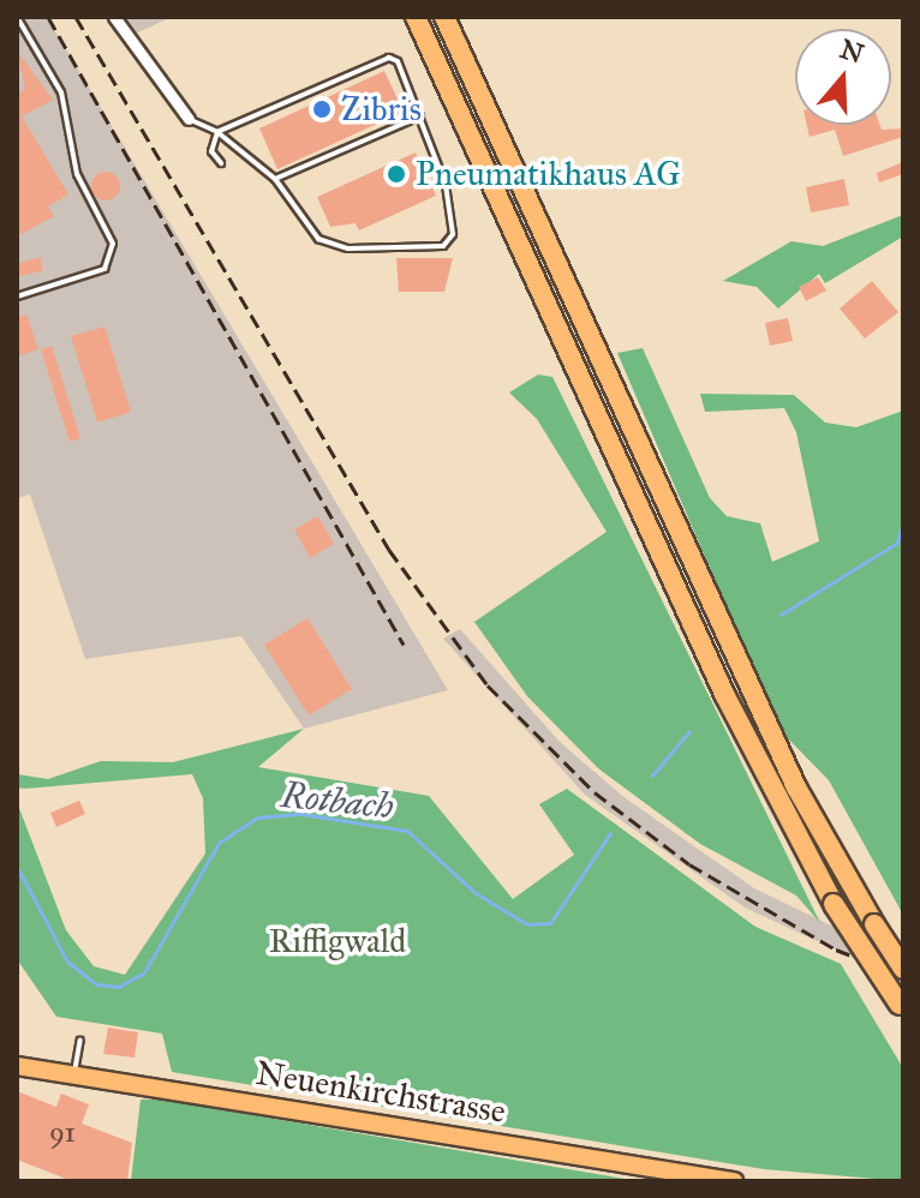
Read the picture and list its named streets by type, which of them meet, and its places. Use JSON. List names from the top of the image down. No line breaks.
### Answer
{"streets":{"main road":["Neuenkirchstrasse"]},"water":["Rotbach"],"parks":["Riffigwald"],"places":["Zibris","Pneumatikhaus AG"],"house_numbers":["91"],"north":"top"}
